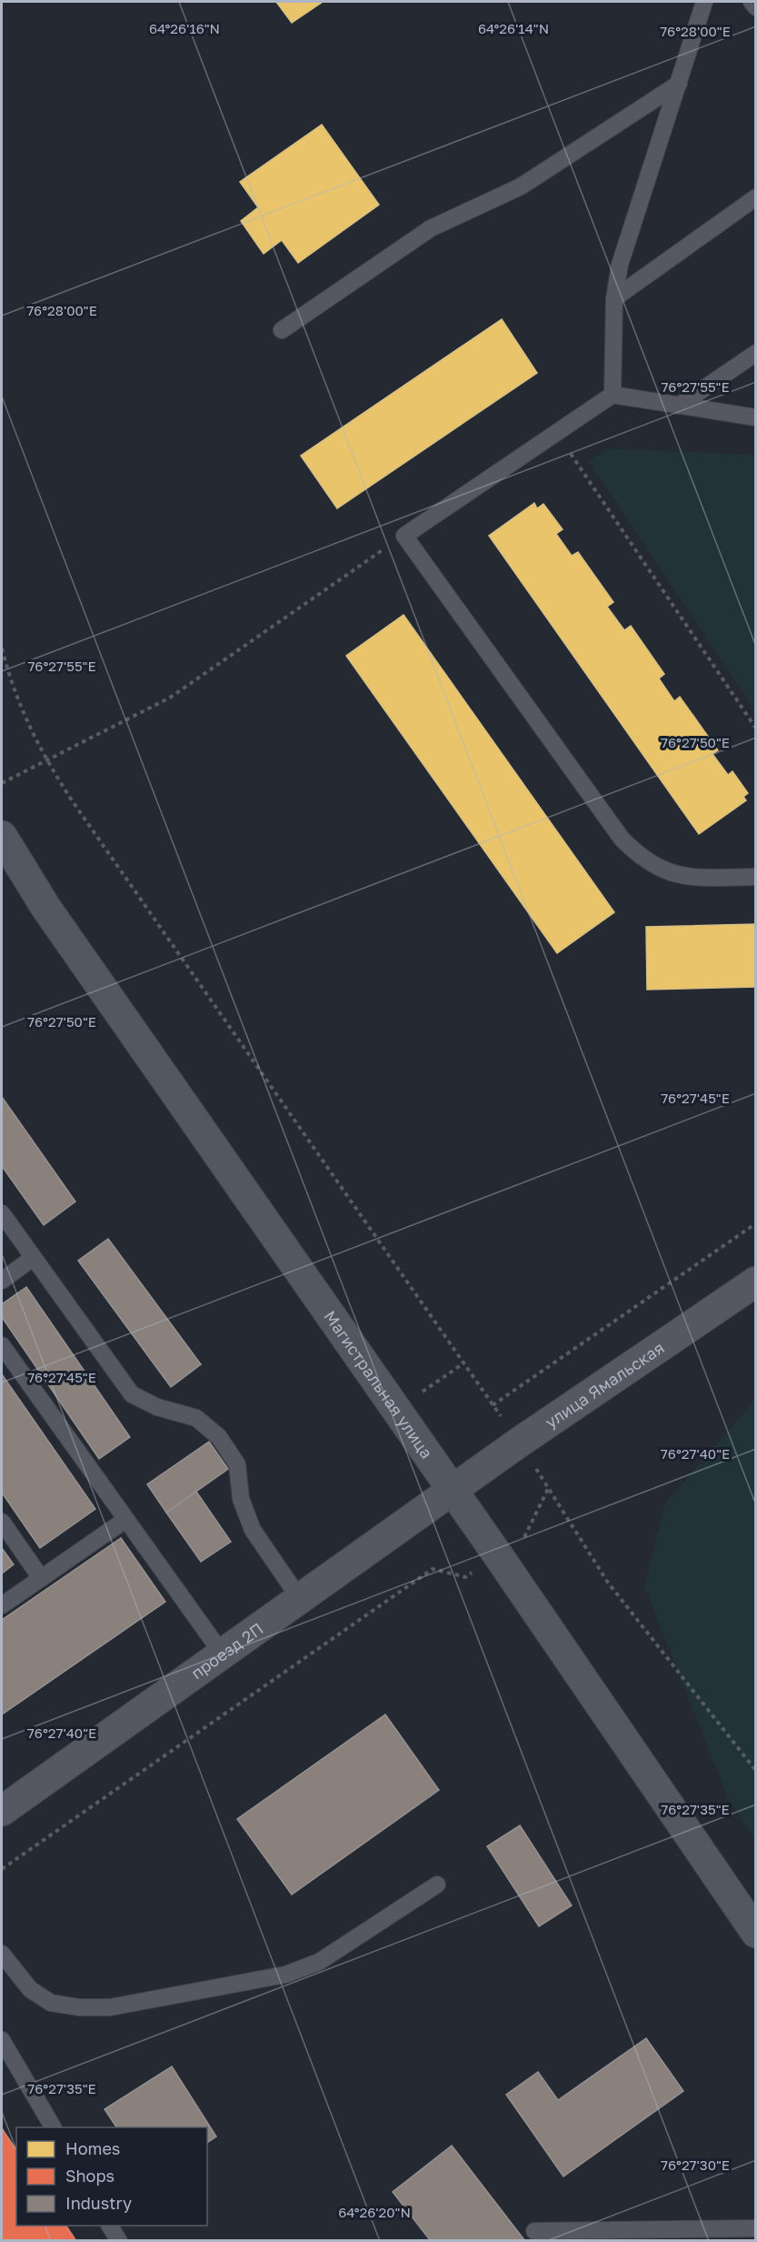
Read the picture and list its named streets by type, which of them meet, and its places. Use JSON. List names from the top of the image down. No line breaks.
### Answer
{"streets":{"main road":["Магистральная улица"],"street":["улица Ямальская","проезд 2П"]},"crossings":[["Магистральная улица","улица Ямальская"],["Магистральная улица","проезд 2П"],["улица Ямальская","проезд 2П"]],"legend":["Homes","Shops","Industry"],"coordinates":["64°26'16\"N","64°26'14\"N","76°28'00\"E","76°27'55\"E","76°27'50\"E","76°27'45\"E","76°27'40\"E","76°27'35\"E","76°27'30\"E","64°26'20\"N"]}
